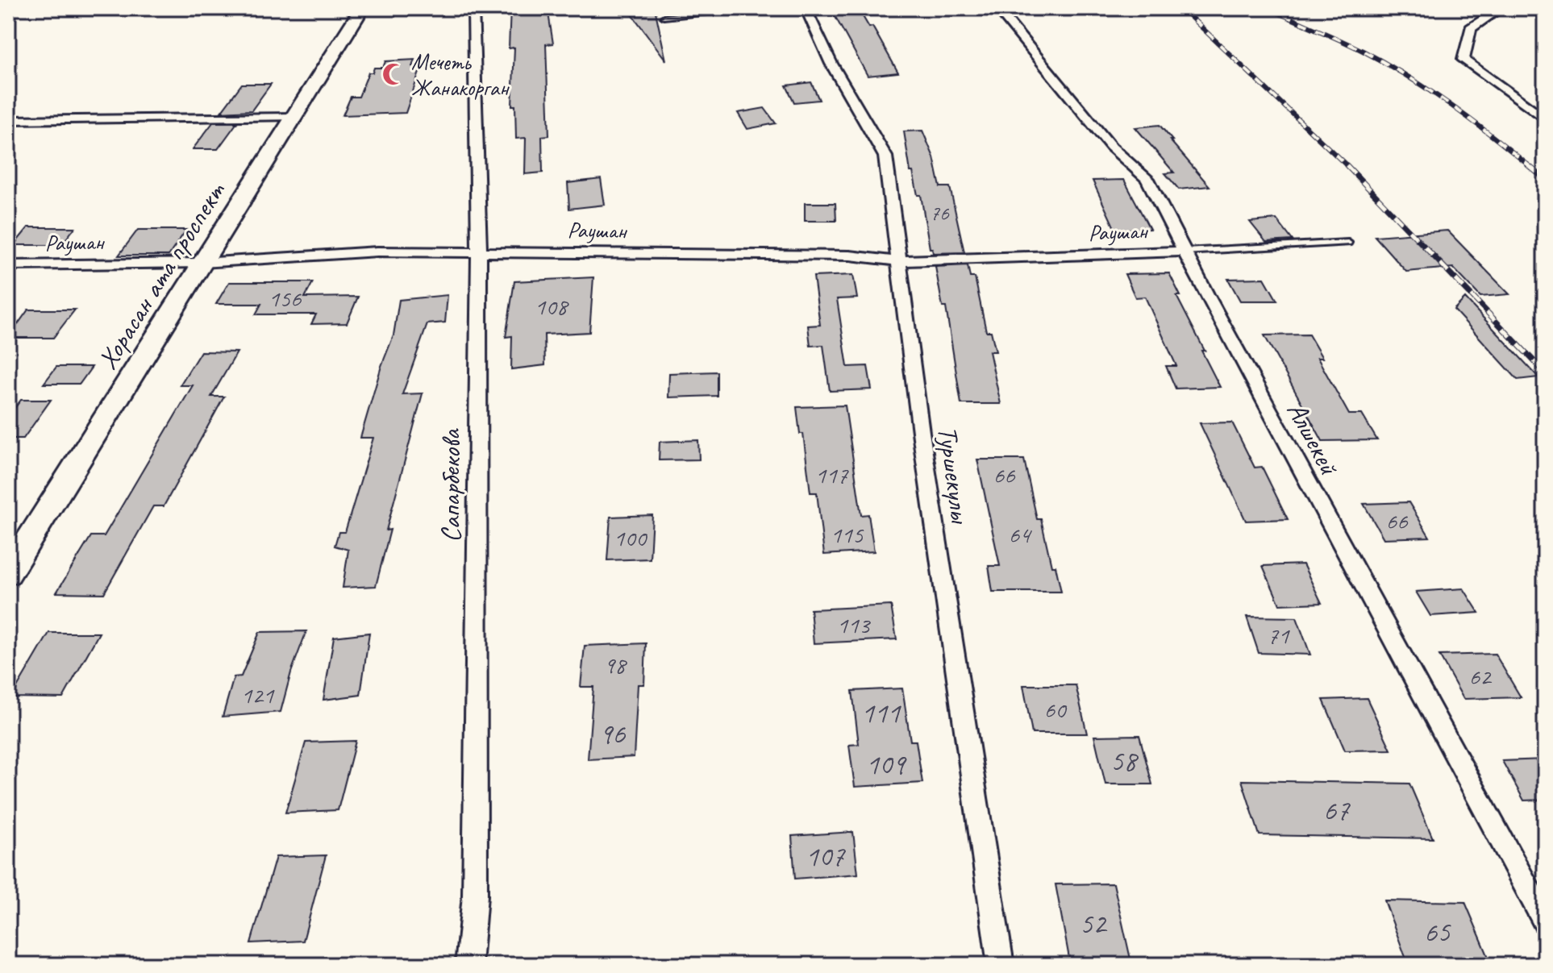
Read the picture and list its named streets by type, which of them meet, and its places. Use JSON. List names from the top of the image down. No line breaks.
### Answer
{"streets":{"main road":["Хорасан ата проспект"],"street":["Раушан","Алшекей","Туршекулы","Сапарбекова"]},"crossings":[["Раушан","Хорасан ата проспект"],["Раушан","Алшекей"],["Раушан","Туршекулы"],["Раушан","Сапарбекова"]],"places":{"mosque":["Мечеть Жанакорган"]},"house_numbers":["76","156","108","117","66","66","115","64","100","113","71","98","62","121","60","111","96","58","109","67","107","52","65"]}
